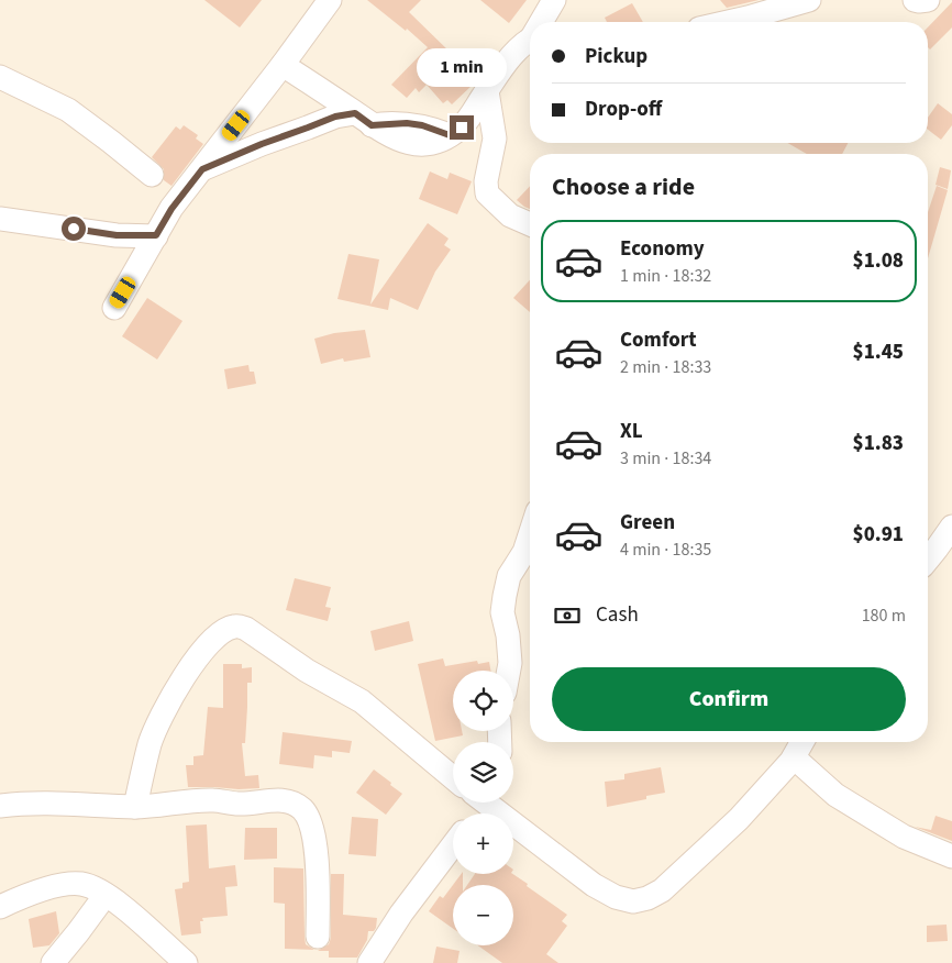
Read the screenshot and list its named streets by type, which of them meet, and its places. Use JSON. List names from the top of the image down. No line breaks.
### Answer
{"page":{"banner":["Pickup","Drop-off"],"bubble":"1 min","heading":"Choose a ride","list":[{"name":"Economy","note":"1 min · 18:32","value":"$1.08"},{"name":"Comfort","note":"2 min · 18:33","value":"$1.45"},{"name":"XL","note":"3 min · 18:34","value":"$1.83"},{"name":"Green","note":"4 min · 18:35","value":"$0.91"}],"pay":["Cash","180 m"],"buttons":"Confirm","map_buttons":["+","−"]}}
